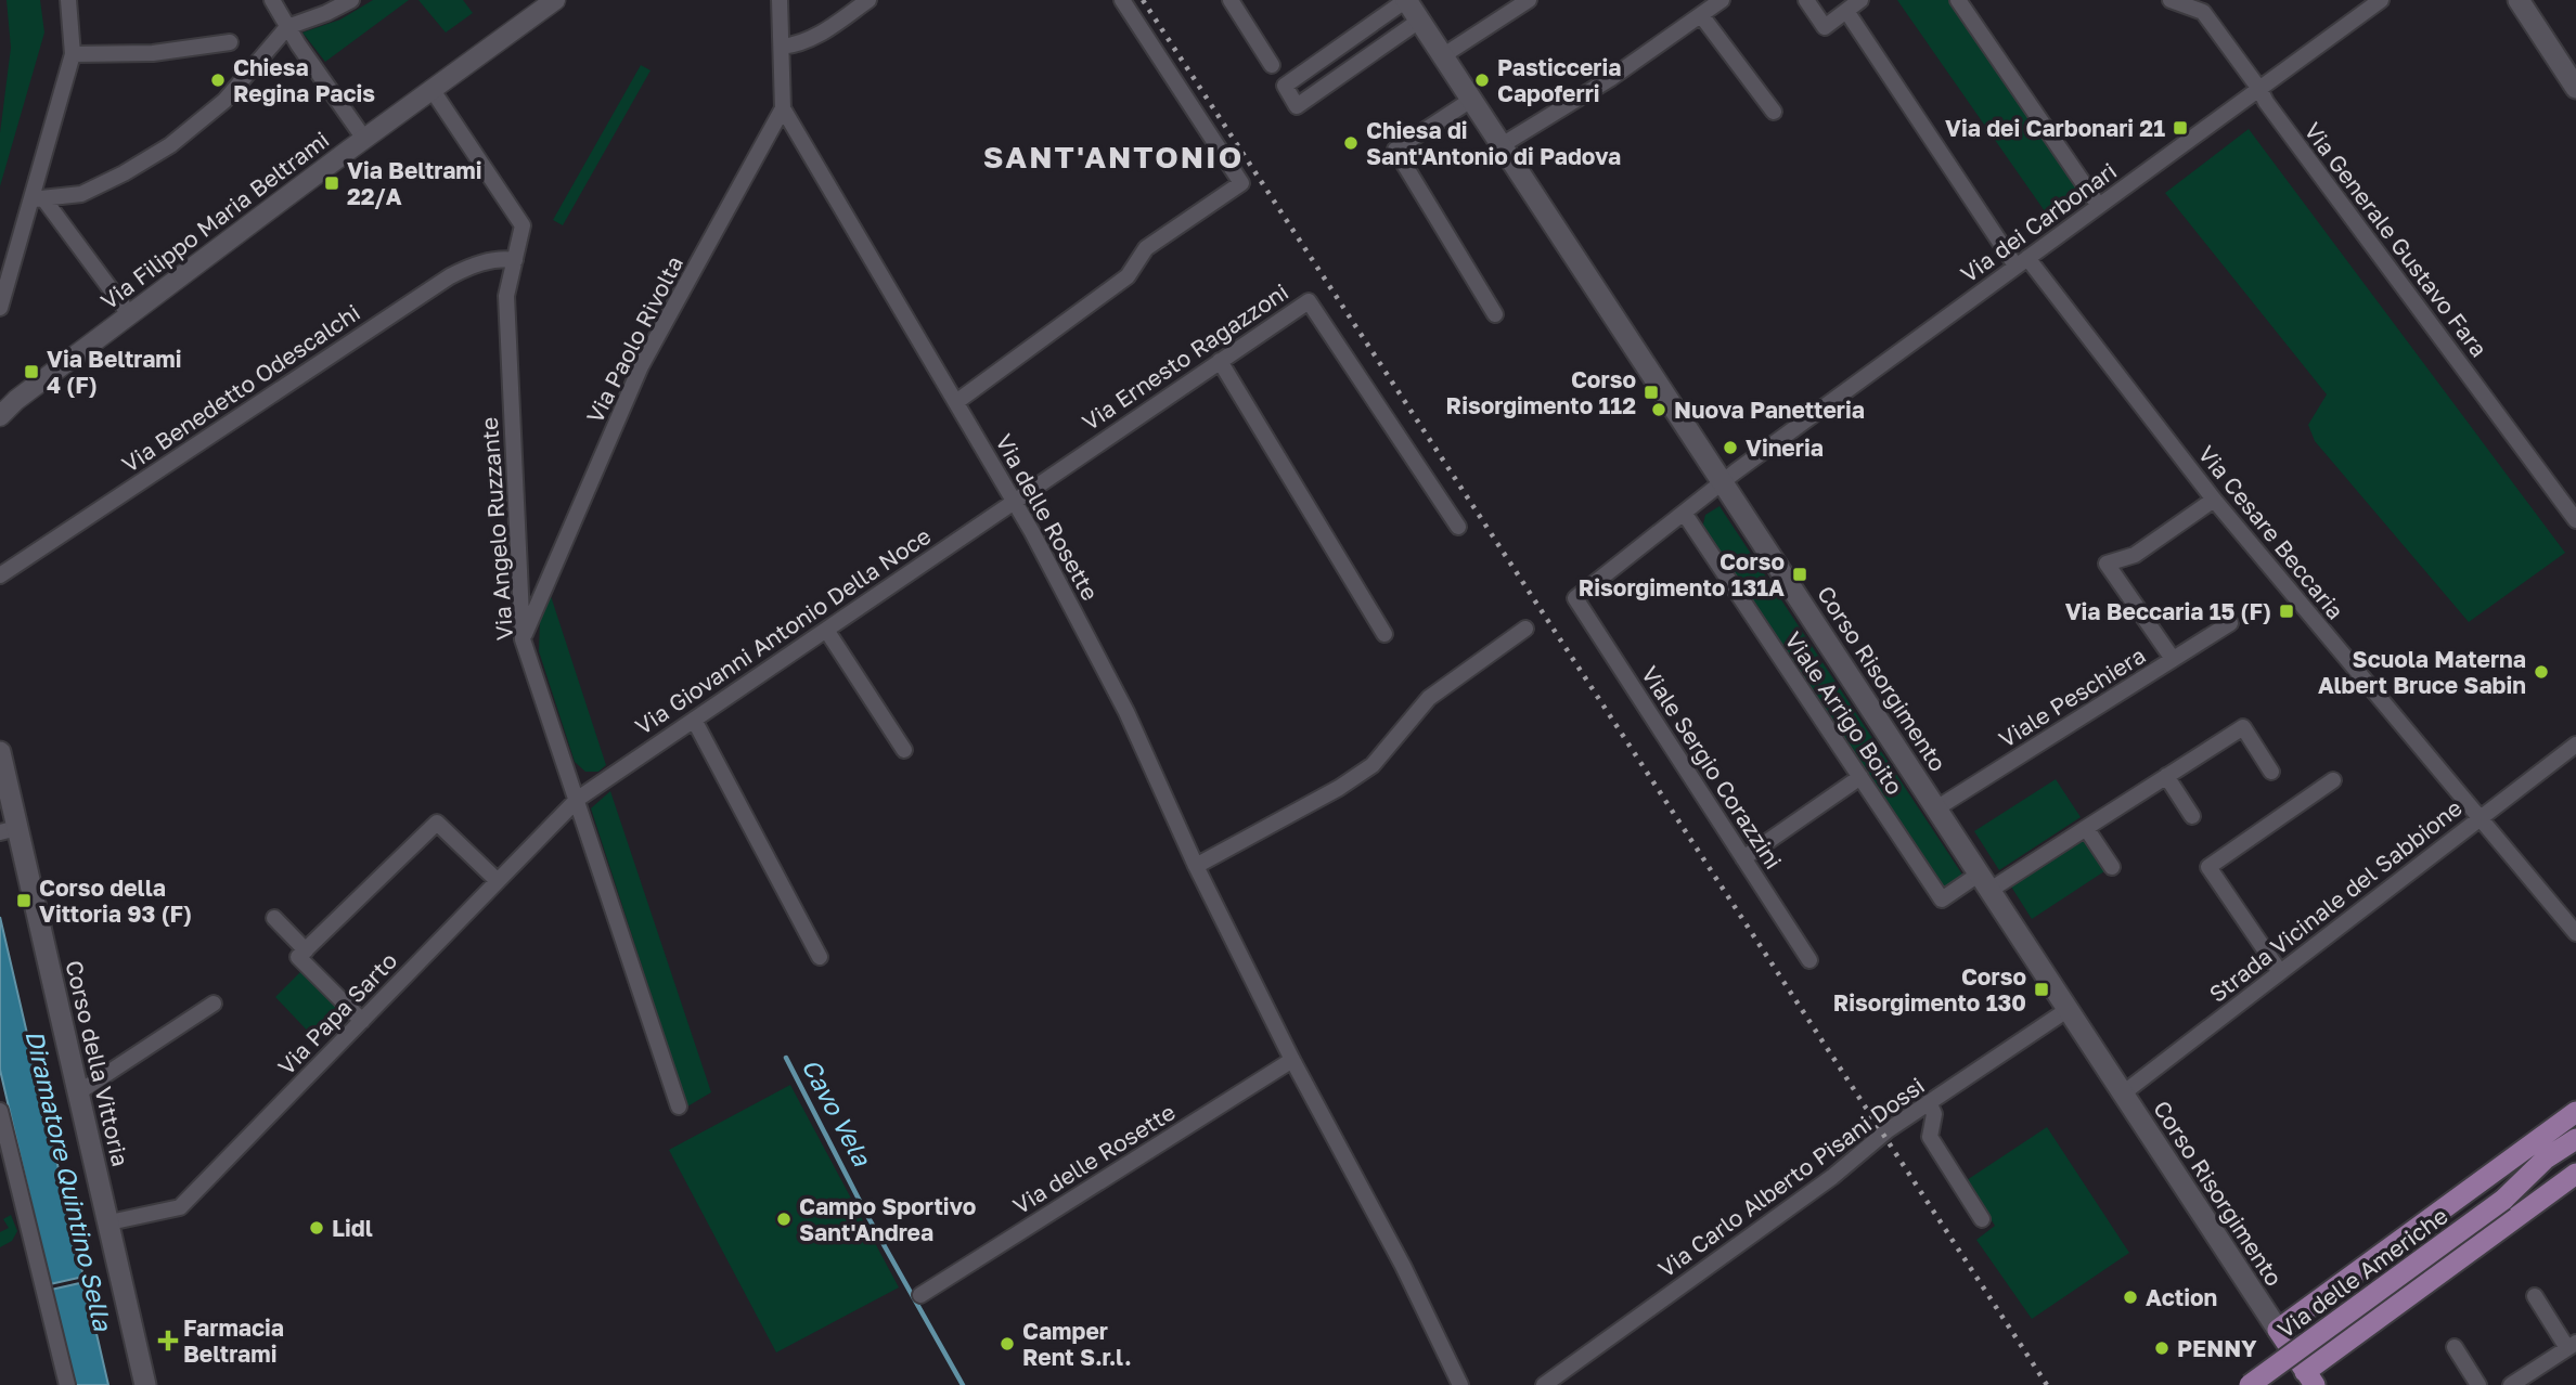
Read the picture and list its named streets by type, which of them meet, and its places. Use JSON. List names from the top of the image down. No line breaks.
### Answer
{"streets":{"main road":["Corso Risorgimento","Corso della Vittoria","Via delle Americhe"],"street":["Via Filippo Maria Beltrami","Via dei Carbonari","Via Generale Gustavo Fara","Via Paolo Rivolta","Via Ernesto Ragazzoni","Via Benedetto Odescalchi","Via delle Rosette","Via Angelo Ruzzante","Via Cesare Beccaria","Via Giovanni Antonio Della Noce","Viale Peschiera","Viale Arrigo Boito","Viale Sergio Corazzini","Strada Vicinale del Sabbione","Via Papa Sarto","Via Carlo Alberto Pisani Dossi"]},"crossings":[["Via Filippo Maria Beltrami","Via Angelo Ruzzante"],["Via dei Carbonari","Via Generale Gustavo Fara"],["Via dei Carbonari","Via Cesare Beccaria"],["Via dei Carbonari","Corso Risorgimento"],["Via dei Carbonari","Viale Arrigo Boito"],["Via dei Carbonari","Viale Sergio Corazzini"],["Via Paolo Rivolta","Via delle Rosette"],["Via Paolo Rivolta","Via Angelo Ruzzante"],["Via Ernesto Ragazzoni","Via delle Rosette"],["Via Ernesto Ragazzoni","Via Giovanni Antonio Della Noce"],["Via Benedetto Odescalchi","Via Angelo Ruzzante"],["Via delle Rosette","Via Giovanni Antonio Della Noce"],["Via Angelo Ruzzante","Via Giovanni Antonio Della Noce"],["Via Angelo Ruzzante","Via Papa Sarto"],["Via Cesare Beccaria","Strada Vicinale del Sabbione"],["Via Giovanni Antonio Della Noce","Via Papa Sarto"],["Corso Risorgimento","Viale Peschiera"],["Corso Risorgimento","Viale Arrigo Boito"],["Corso Risorgimento","Strada Vicinale del Sabbione"],["Corso Risorgimento","Via Carlo Alberto Pisani Dossi"],["Via Papa Sarto","Corso della Vittoria"]],"districts":["SANT'ANTONIO"],"water":["Cavo Vela","Diramatore Quintino Sella"],"places":{"other":["Chiesa Regina Pacis","Pasticceria Capoferri","Chiesa di Sant'Antonio di Padova","Nuova Panetteria","Vineria","Scuola Materna Albert Bruce Sabin","Campo Sportivo Sant'Andrea","Lidl","Action","Camper Rent S.r.l.","PENNY"],"transit":["Via dei Carbonari 21","Via Beltrami 22/A","Via Beltrami 4 (F)","Corso Risorgimento 112","Corso Risorgimento 131A","Via Beccaria 15 (F)","Corso della Vittoria 93 (F)","Corso Risorgimento 130"],"health":["Farmacia Beltrami"]}}
